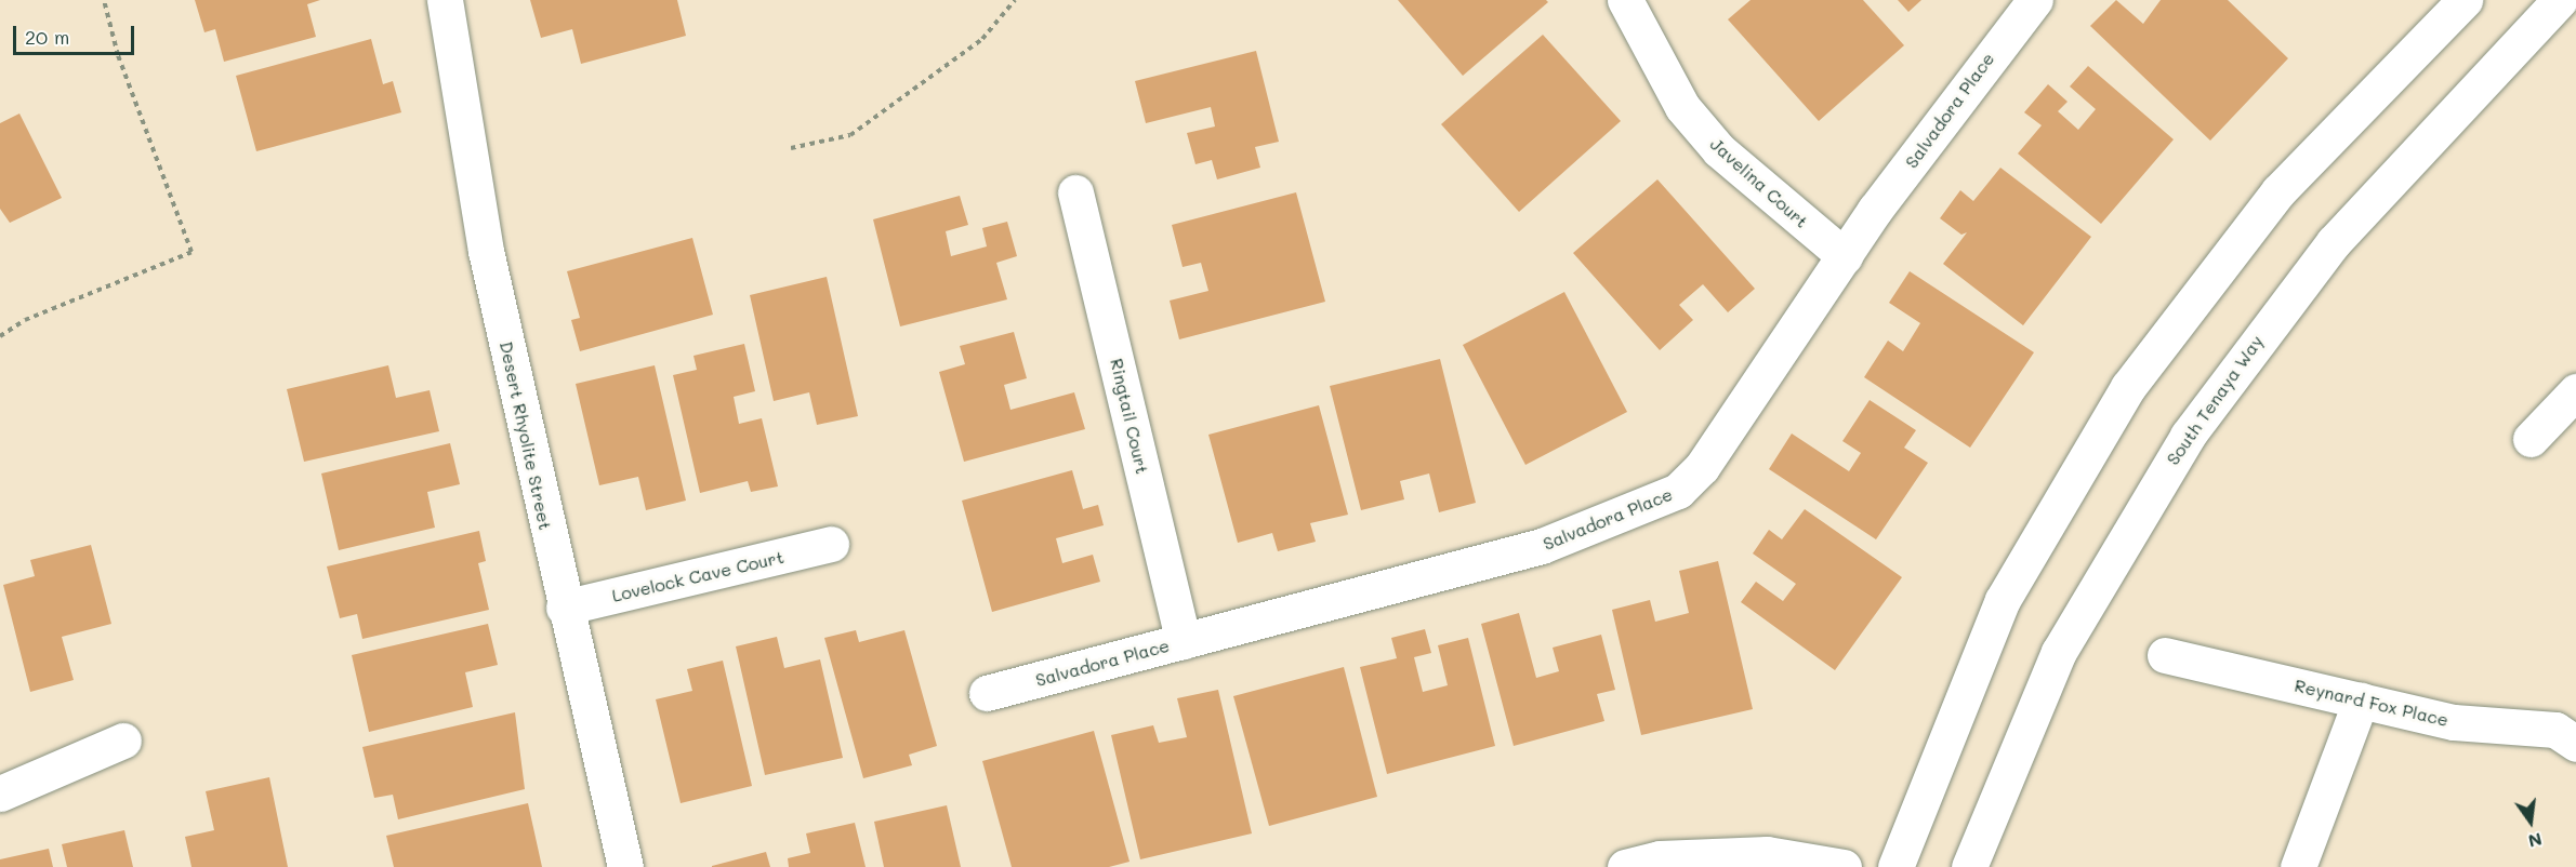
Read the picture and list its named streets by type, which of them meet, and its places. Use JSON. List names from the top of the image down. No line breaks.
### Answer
{"streets":{"street":["Salvadora Place","Javelina Court","South Tenaya Way","Ringtail Court","Desert Rhyolite Street","Lovelock Cave Court","Reynard Fox Place"]},"crossings":[["Salvadora Place","Javelina Court"],["Salvadora Place","Ringtail Court"],["Desert Rhyolite Street","Lovelock Cave Court"]],"scale_bar":"20 m","north":"bottom"}
